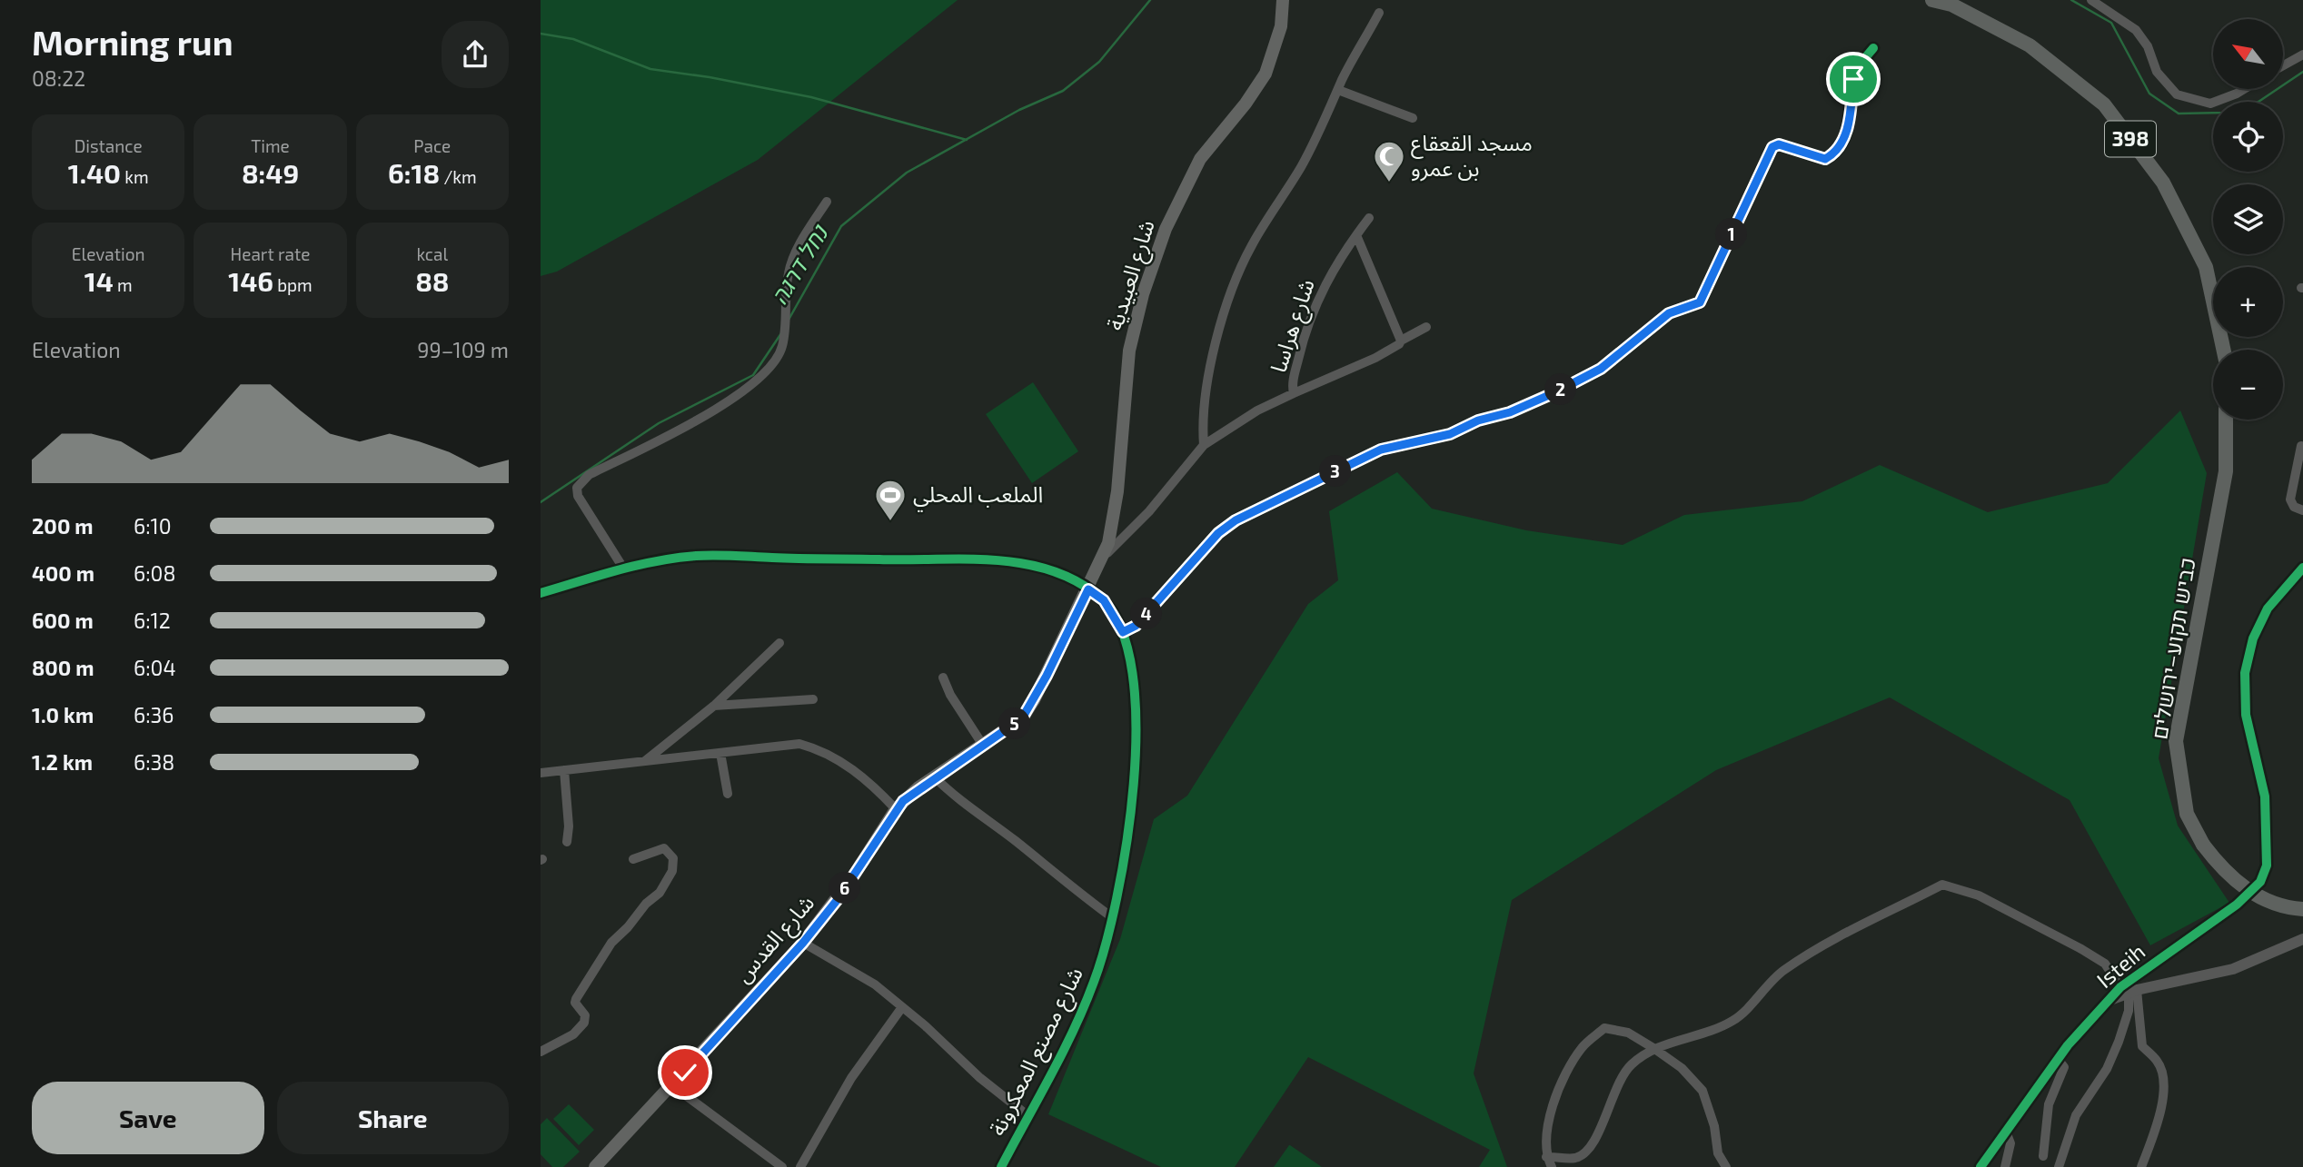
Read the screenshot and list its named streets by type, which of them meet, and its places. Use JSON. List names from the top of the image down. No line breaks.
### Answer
{"streets":{"main road":["398","شارع العبيدية","כביש תקוע–ירושלים","شارع القدس"],"street":["شارع هراسا","Isteih","شارع مصنع المعكرونة"]},"crossings":[["شارع العبيدية","شارع هراسا"],["شارع العبيدية","شارع القدس"],["شارع العبيدية","شارع مصنع المعكرونة"],["شارع القدس","شارع مصنع المعكرونة"]],"water":["נחל דרגה"],"places":{"mosque":["مسجد القعقاع بن عمرو"],"sports":["الملعب المحلي"]},"north":"top left","page":{"heading":["Morning run","08:22"],"map_buttons":["+","−"],"stats":[["Distance","1.40 km"],["Time","8:49"],["Pace","6:18 /km"],["Elevation","14 m"],["Heart rate","146 bpm"],["kcal","88"]],"pins":["1","2","3","4","5","6"],"chart":["Elevation","99–109 m"],"list":[{"name":"200 m","note":"6:10"},{"name":"400 m","note":"6:08"},{"name":"600 m","note":"6:12"},{"name":"800 m","note":"6:04"},{"name":"1.0 km","note":"6:36"},{"name":"1.2 km","note":"6:38"}],"buttons":["Save","Share"]}}
